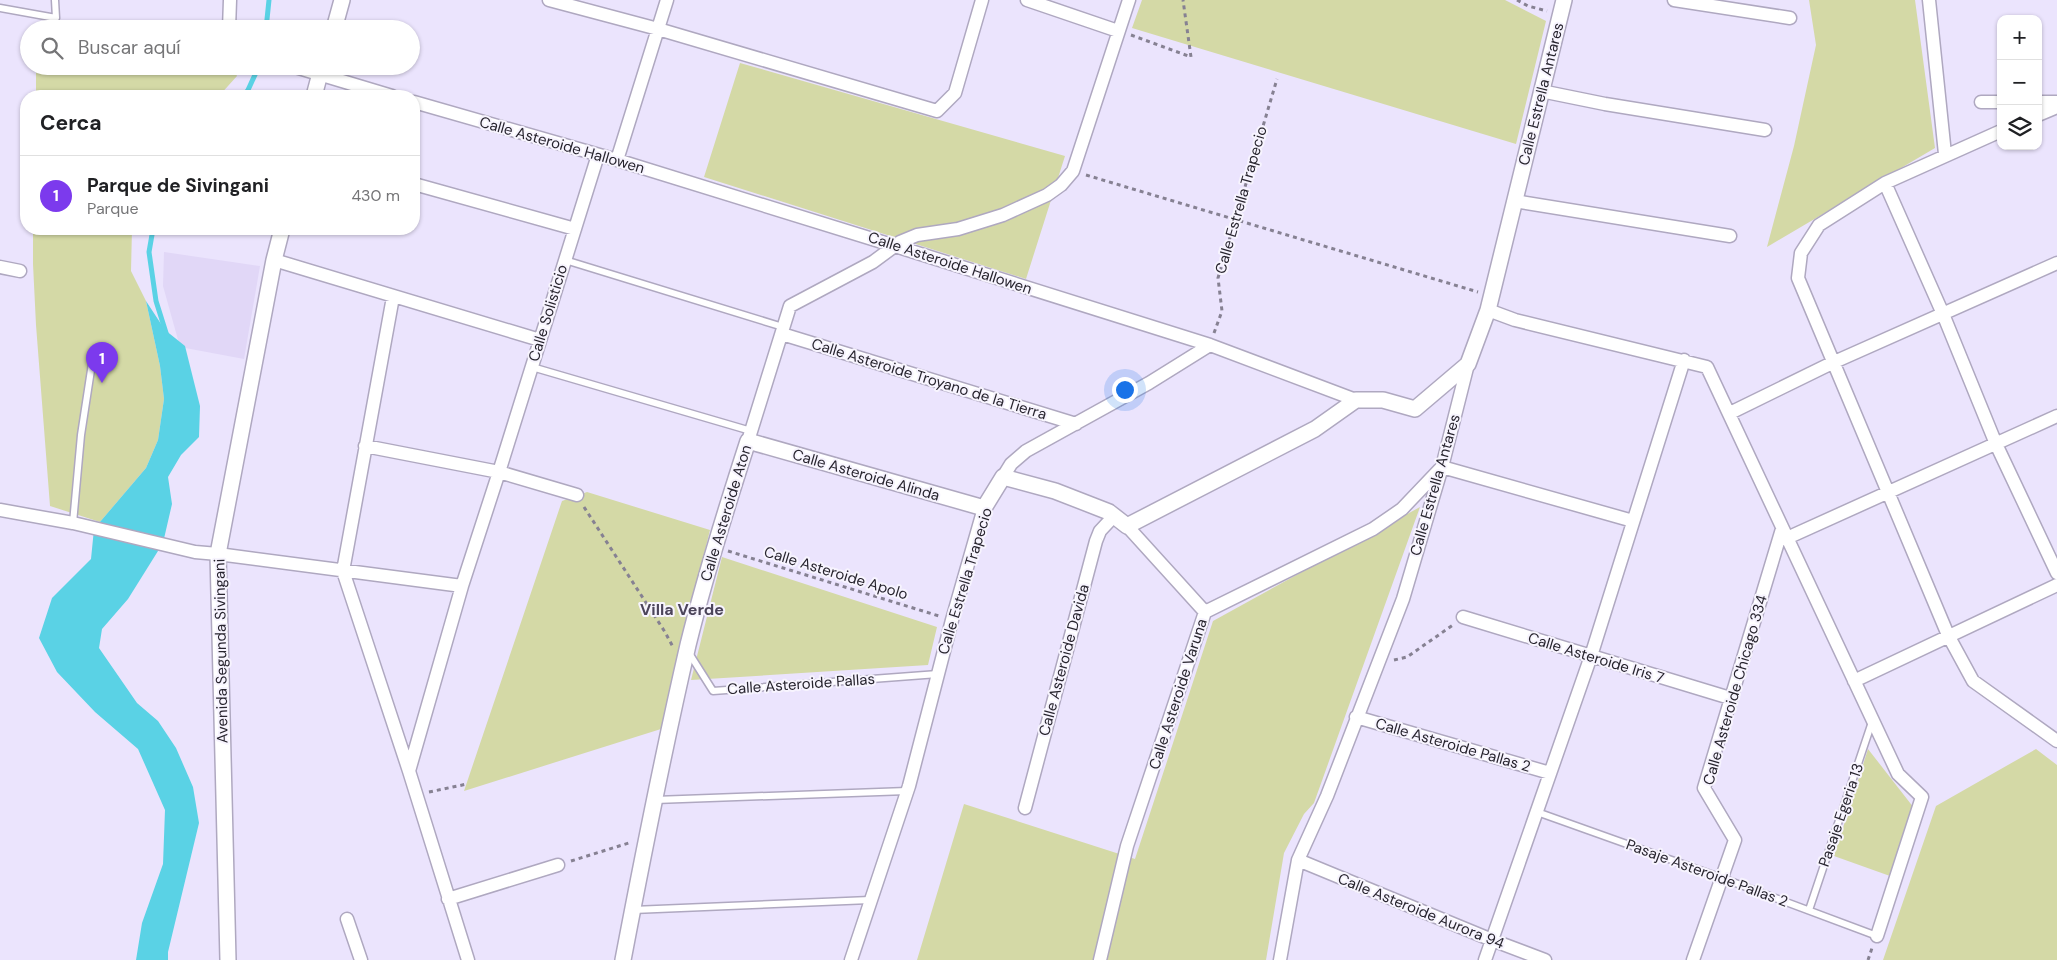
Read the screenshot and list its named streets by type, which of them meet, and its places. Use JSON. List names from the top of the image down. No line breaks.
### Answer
{"streets":{"street":["Calle Estrella Antares","Calle Asteroide Hallowen","Calle Estrella Trapecio","Calle Solisticio","Calle Asteroide Troyano de la Tierra","Calle Asteroide Alinda","Calle Asteroide Aton","Avenida Segunda Sivingani","Calle Asteroide Iris 7","Calle Asteroide Davida","Calle Asteroide Chicago 334","Calle Asteroide Varuna","Calle Asteroide Pallas 2","Calle Asteroide Aurora 94"],"lane":["Calle Asteroide Pallas","Pasaje Egeria 13","Pasaje Asteroide Pallas 2"],"path":["Calle Asteroide Apolo"]},"crossings":[["Calle Estrella Antares","Calle Asteroide Hallowen"],["Calle Estrella Antares","Calle Asteroide Varuna"],["Calle Estrella Antares","Calle Asteroide Pallas 2"],["Calle Estrella Antares","Calle Asteroide Aurora 94"],["Calle Asteroide Hallowen","Calle Estrella Trapecio"],["Calle Asteroide Hallowen","Calle Solisticio"],["Calle Asteroide Hallowen","Calle Asteroide Aton"],["Calle Estrella Trapecio","Calle Asteroide Troyano de la Tierra"],["Calle Estrella Trapecio","Calle Asteroide Alinda"],["Calle Estrella Trapecio","Calle Asteroide Apolo"],["Calle Estrella Trapecio","Calle Asteroide Pallas"],["Calle Solisticio","Calle Asteroide Troyano de la Tierra"],["Calle Solisticio","Calle Asteroide Alinda"],["Calle Asteroide Troyano de la Tierra","Calle Asteroide Aton"],["Calle Asteroide Alinda","Calle Asteroide Aton"],["Calle Asteroide Aton","Calle Asteroide Apolo"],["Calle Asteroide Aton","Calle Asteroide Pallas"],["Calle Asteroide Iris 7","Calle Asteroide Chicago 334"],["Calle Asteroide Chicago 334","Pasaje Asteroide Pallas 2"],["Pasaje Egeria 13","Pasaje Asteroide Pallas 2"]],"districts":["Villa Verde"],"page":{"map_buttons":["+","−"],"search":"Buscar aquí","heading":"Cerca","list":[{"mark":"1","name":"Parque de Sivingani","note":"Parque","value":"430 m"}],"pins":"1"}}
